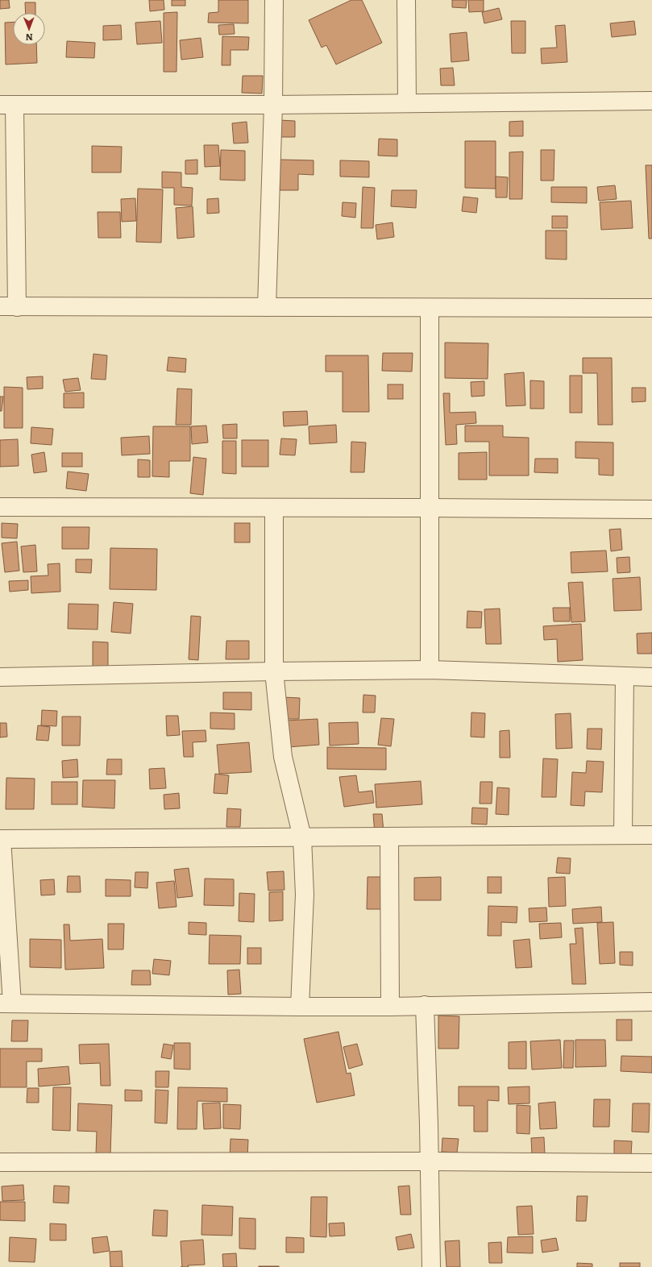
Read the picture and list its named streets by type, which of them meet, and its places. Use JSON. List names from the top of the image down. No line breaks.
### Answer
{"north":"bottom"}
